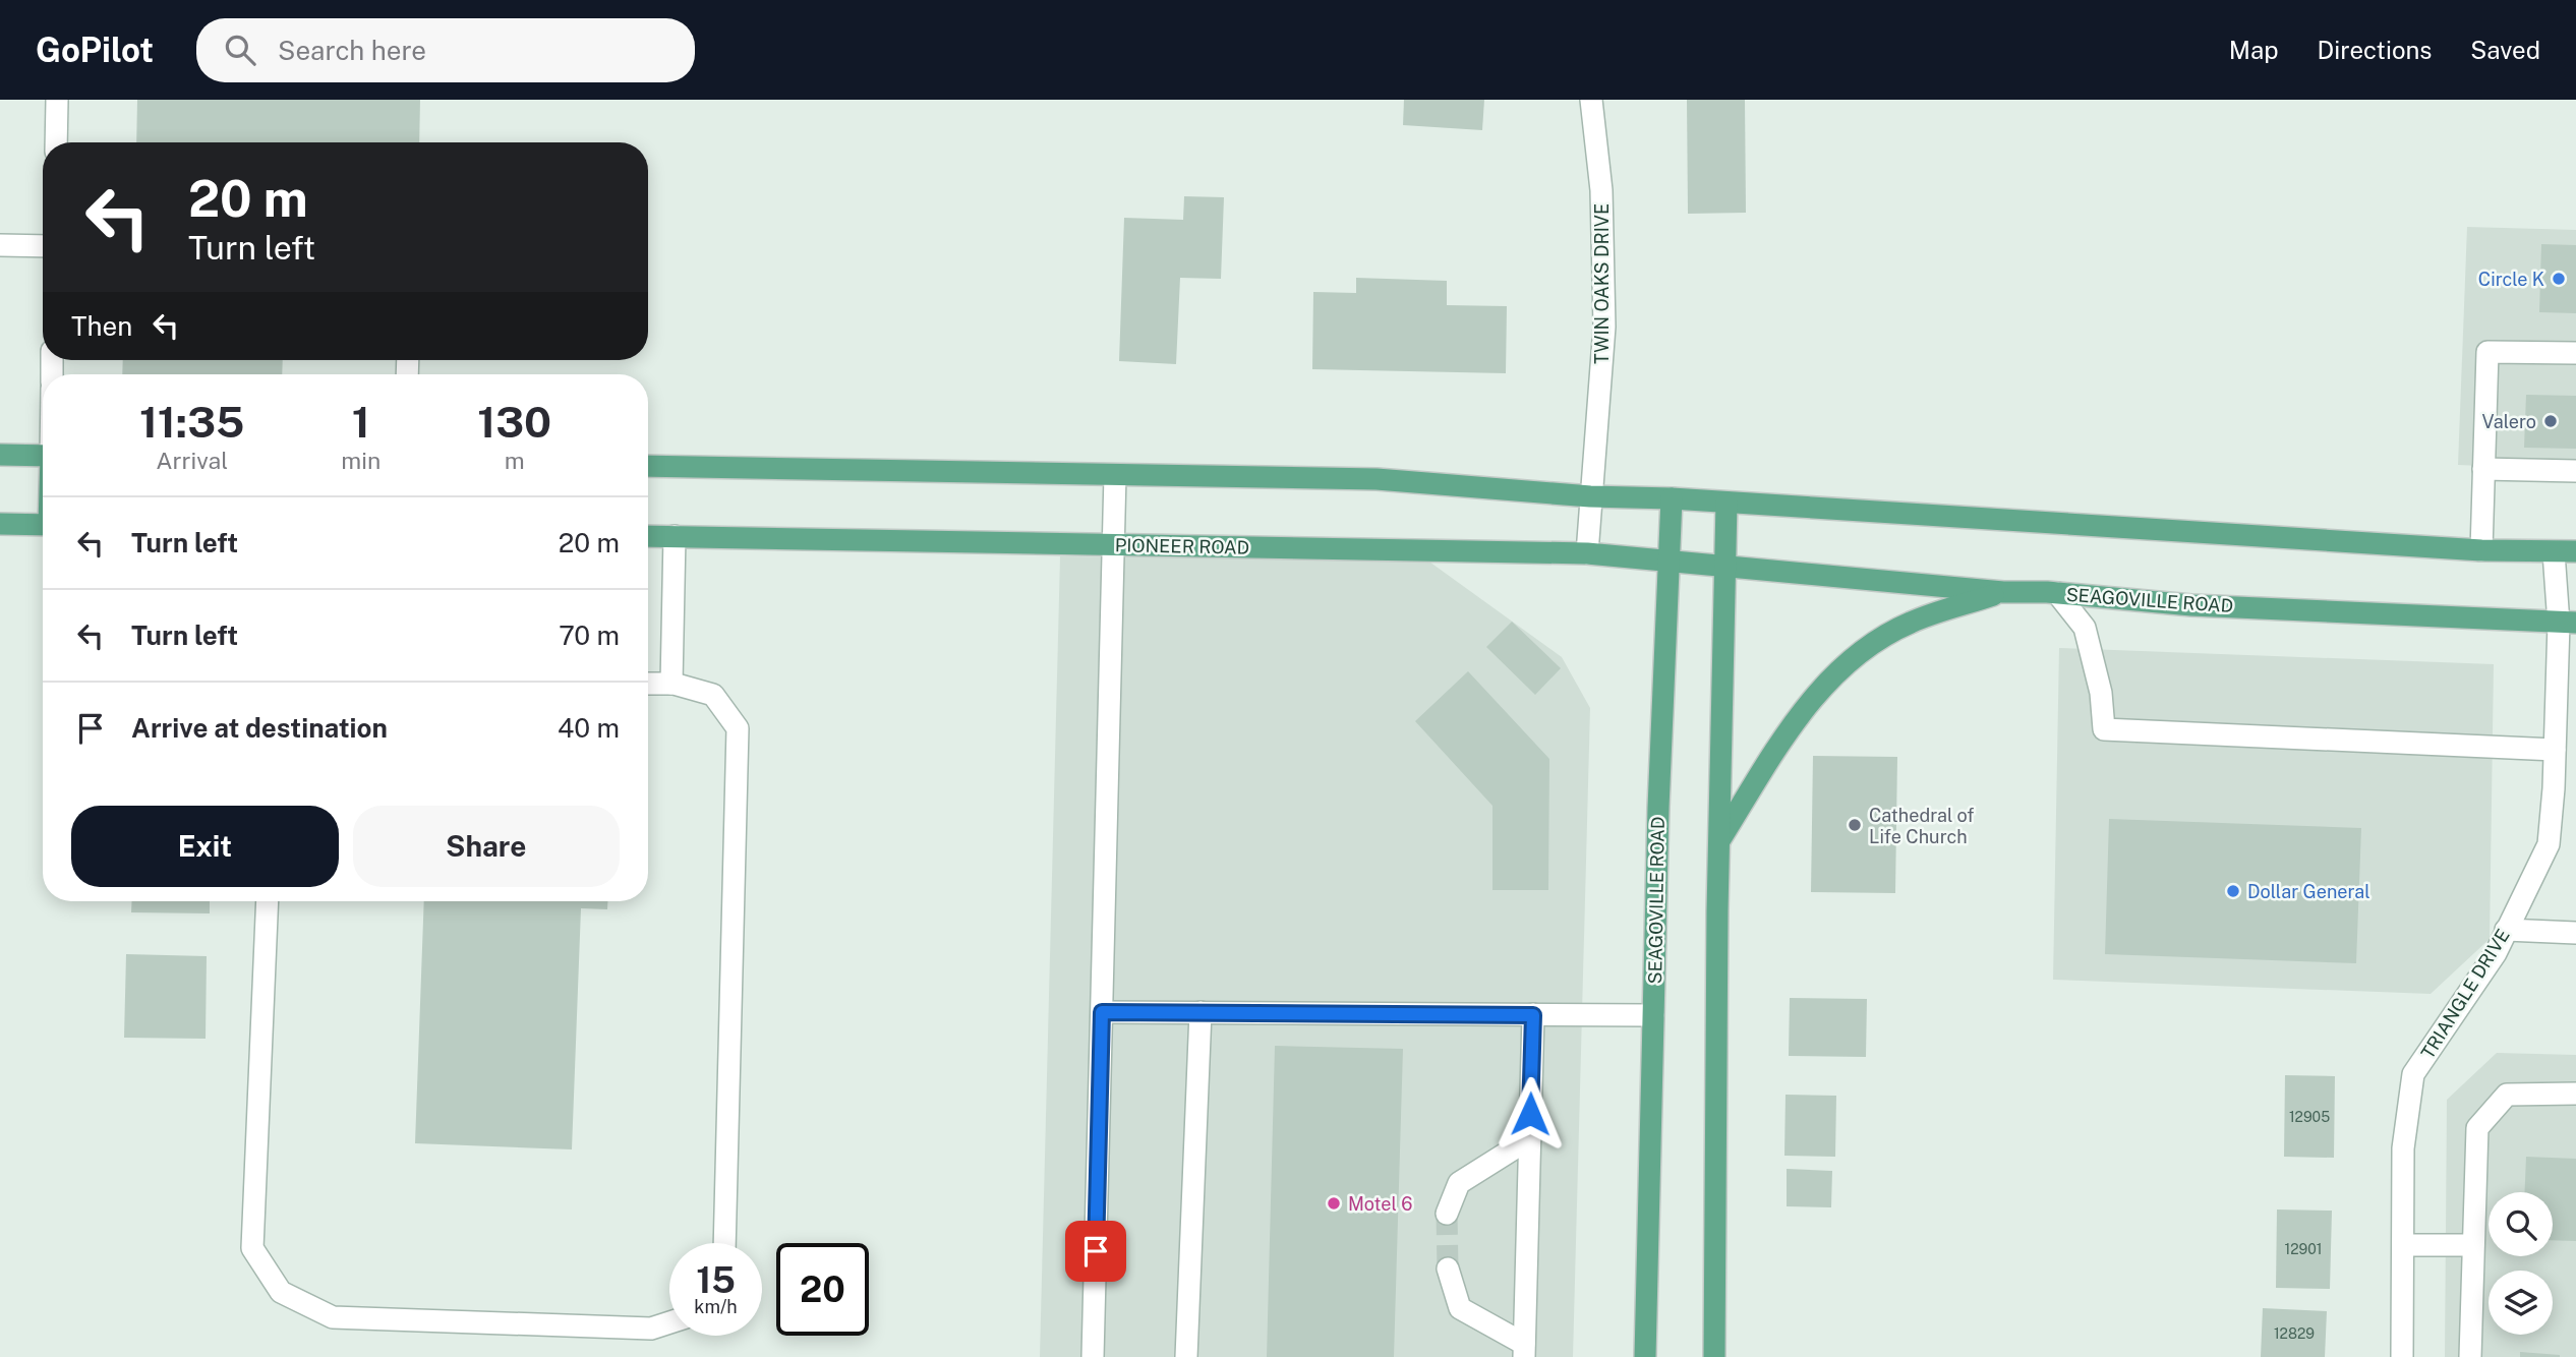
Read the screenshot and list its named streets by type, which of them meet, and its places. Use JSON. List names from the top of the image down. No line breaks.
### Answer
{"streets":{"main road":["PIONEER ROAD","SEAGOVILLE ROAD"],"street":["TWIN OAKS DRIVE","TRIANGLE DRIVE"]},"crossings":[["TWIN OAKS DRIVE","PIONEER ROAD"],["PIONEER ROAD","SEAGOVILLE ROAD"],["SEAGOVILLE ROAD","TRIANGLE DRIVE"]],"places":["Circle K","Valero","Cathedral of Life Church","Dollar General","Motel 6"],"house_numbers":["12905","12901","12829"],"page":{"header":"GoPilot","search":"Search here","nav":["Map","Directions","Saved"],"turn":["20 m","Turn left"],"then":"Then","eta":["11:35","Arrival","1","min","130","m"],"list":[{"name":"Turn left","value":"20 m"},{"name":"Turn left","value":"70 m"},{"name":"Arrive at destination","value":"40 m"}],"buttons":["Exit","Share"],"speed":"15 km/h","limit":"20"}}
